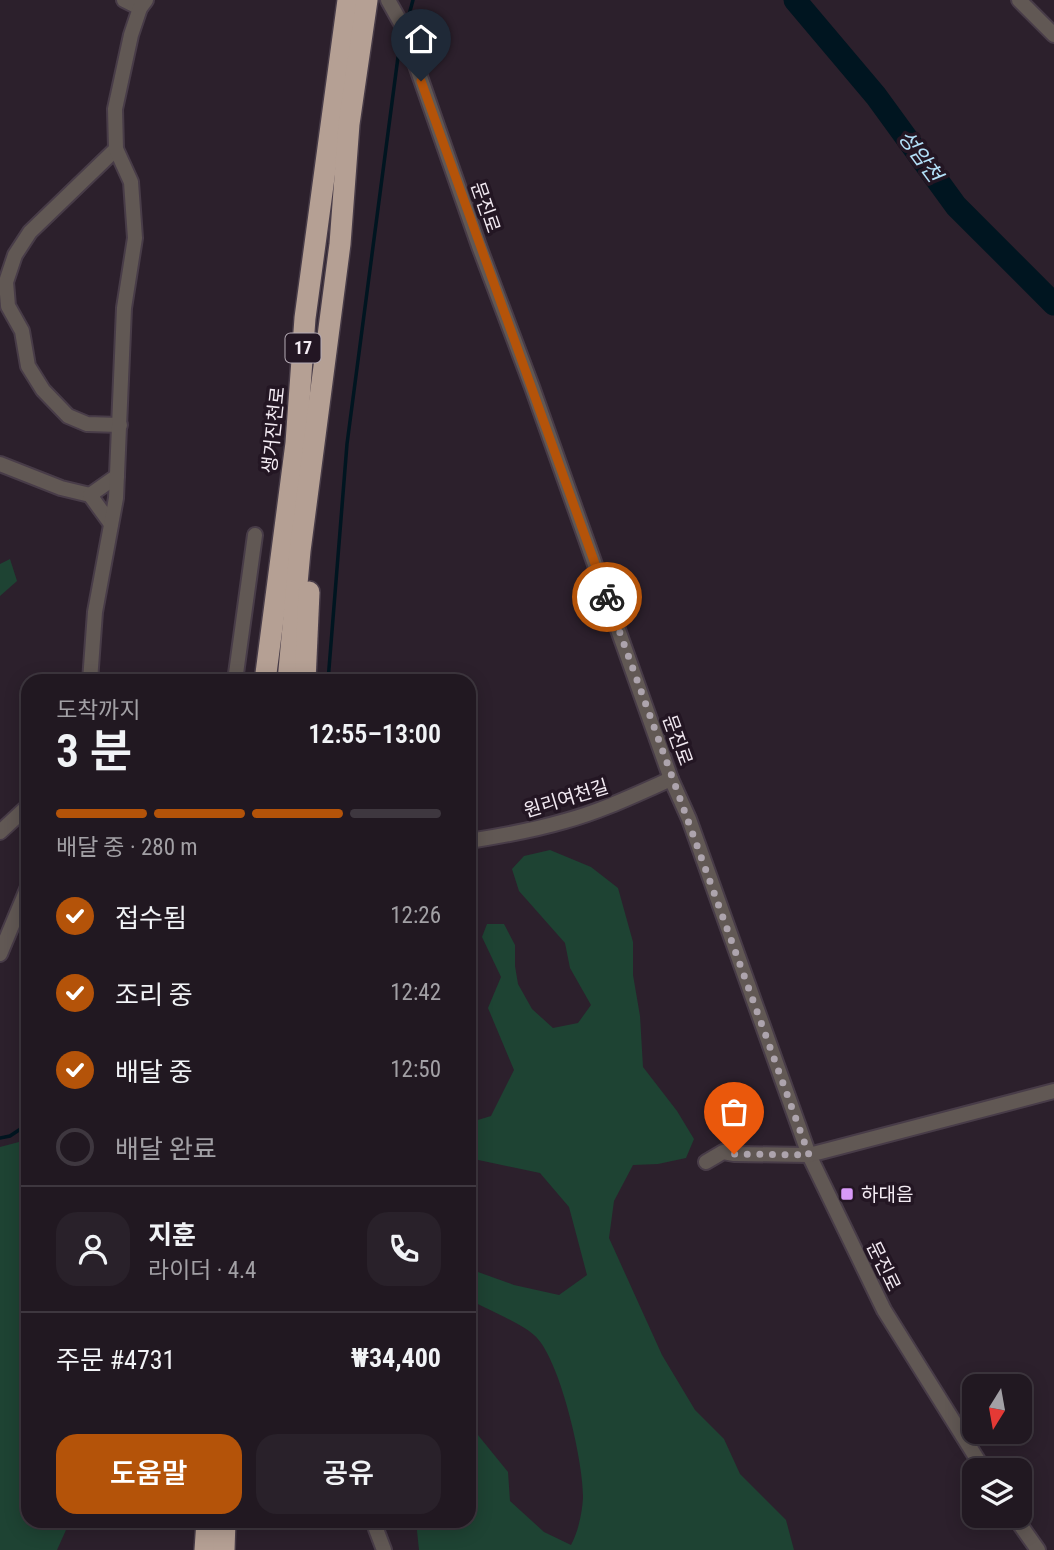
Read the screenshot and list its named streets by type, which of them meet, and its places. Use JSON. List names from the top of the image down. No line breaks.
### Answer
{"streets":{"highway":["17","생거진천로"],"street":["문진로","원리여천길"]},"crossings":[["문진로","원리여천길"]],"water":["성암천"],"places":{"transit":["하대음"]},"north":"bottom","page":{"heading":["3 분","도착까지","12:55–13:00"],"panel":["지훈","라이더 · 4.4","주문 #4731","₩34,400"],"bar":"배달 중 · 280 m","list":[["접수됨","12:26"],["조리 중","12:42"],["배달 중","12:50"],"배달 완료"],"buttons":["도움말","공유"]}}
